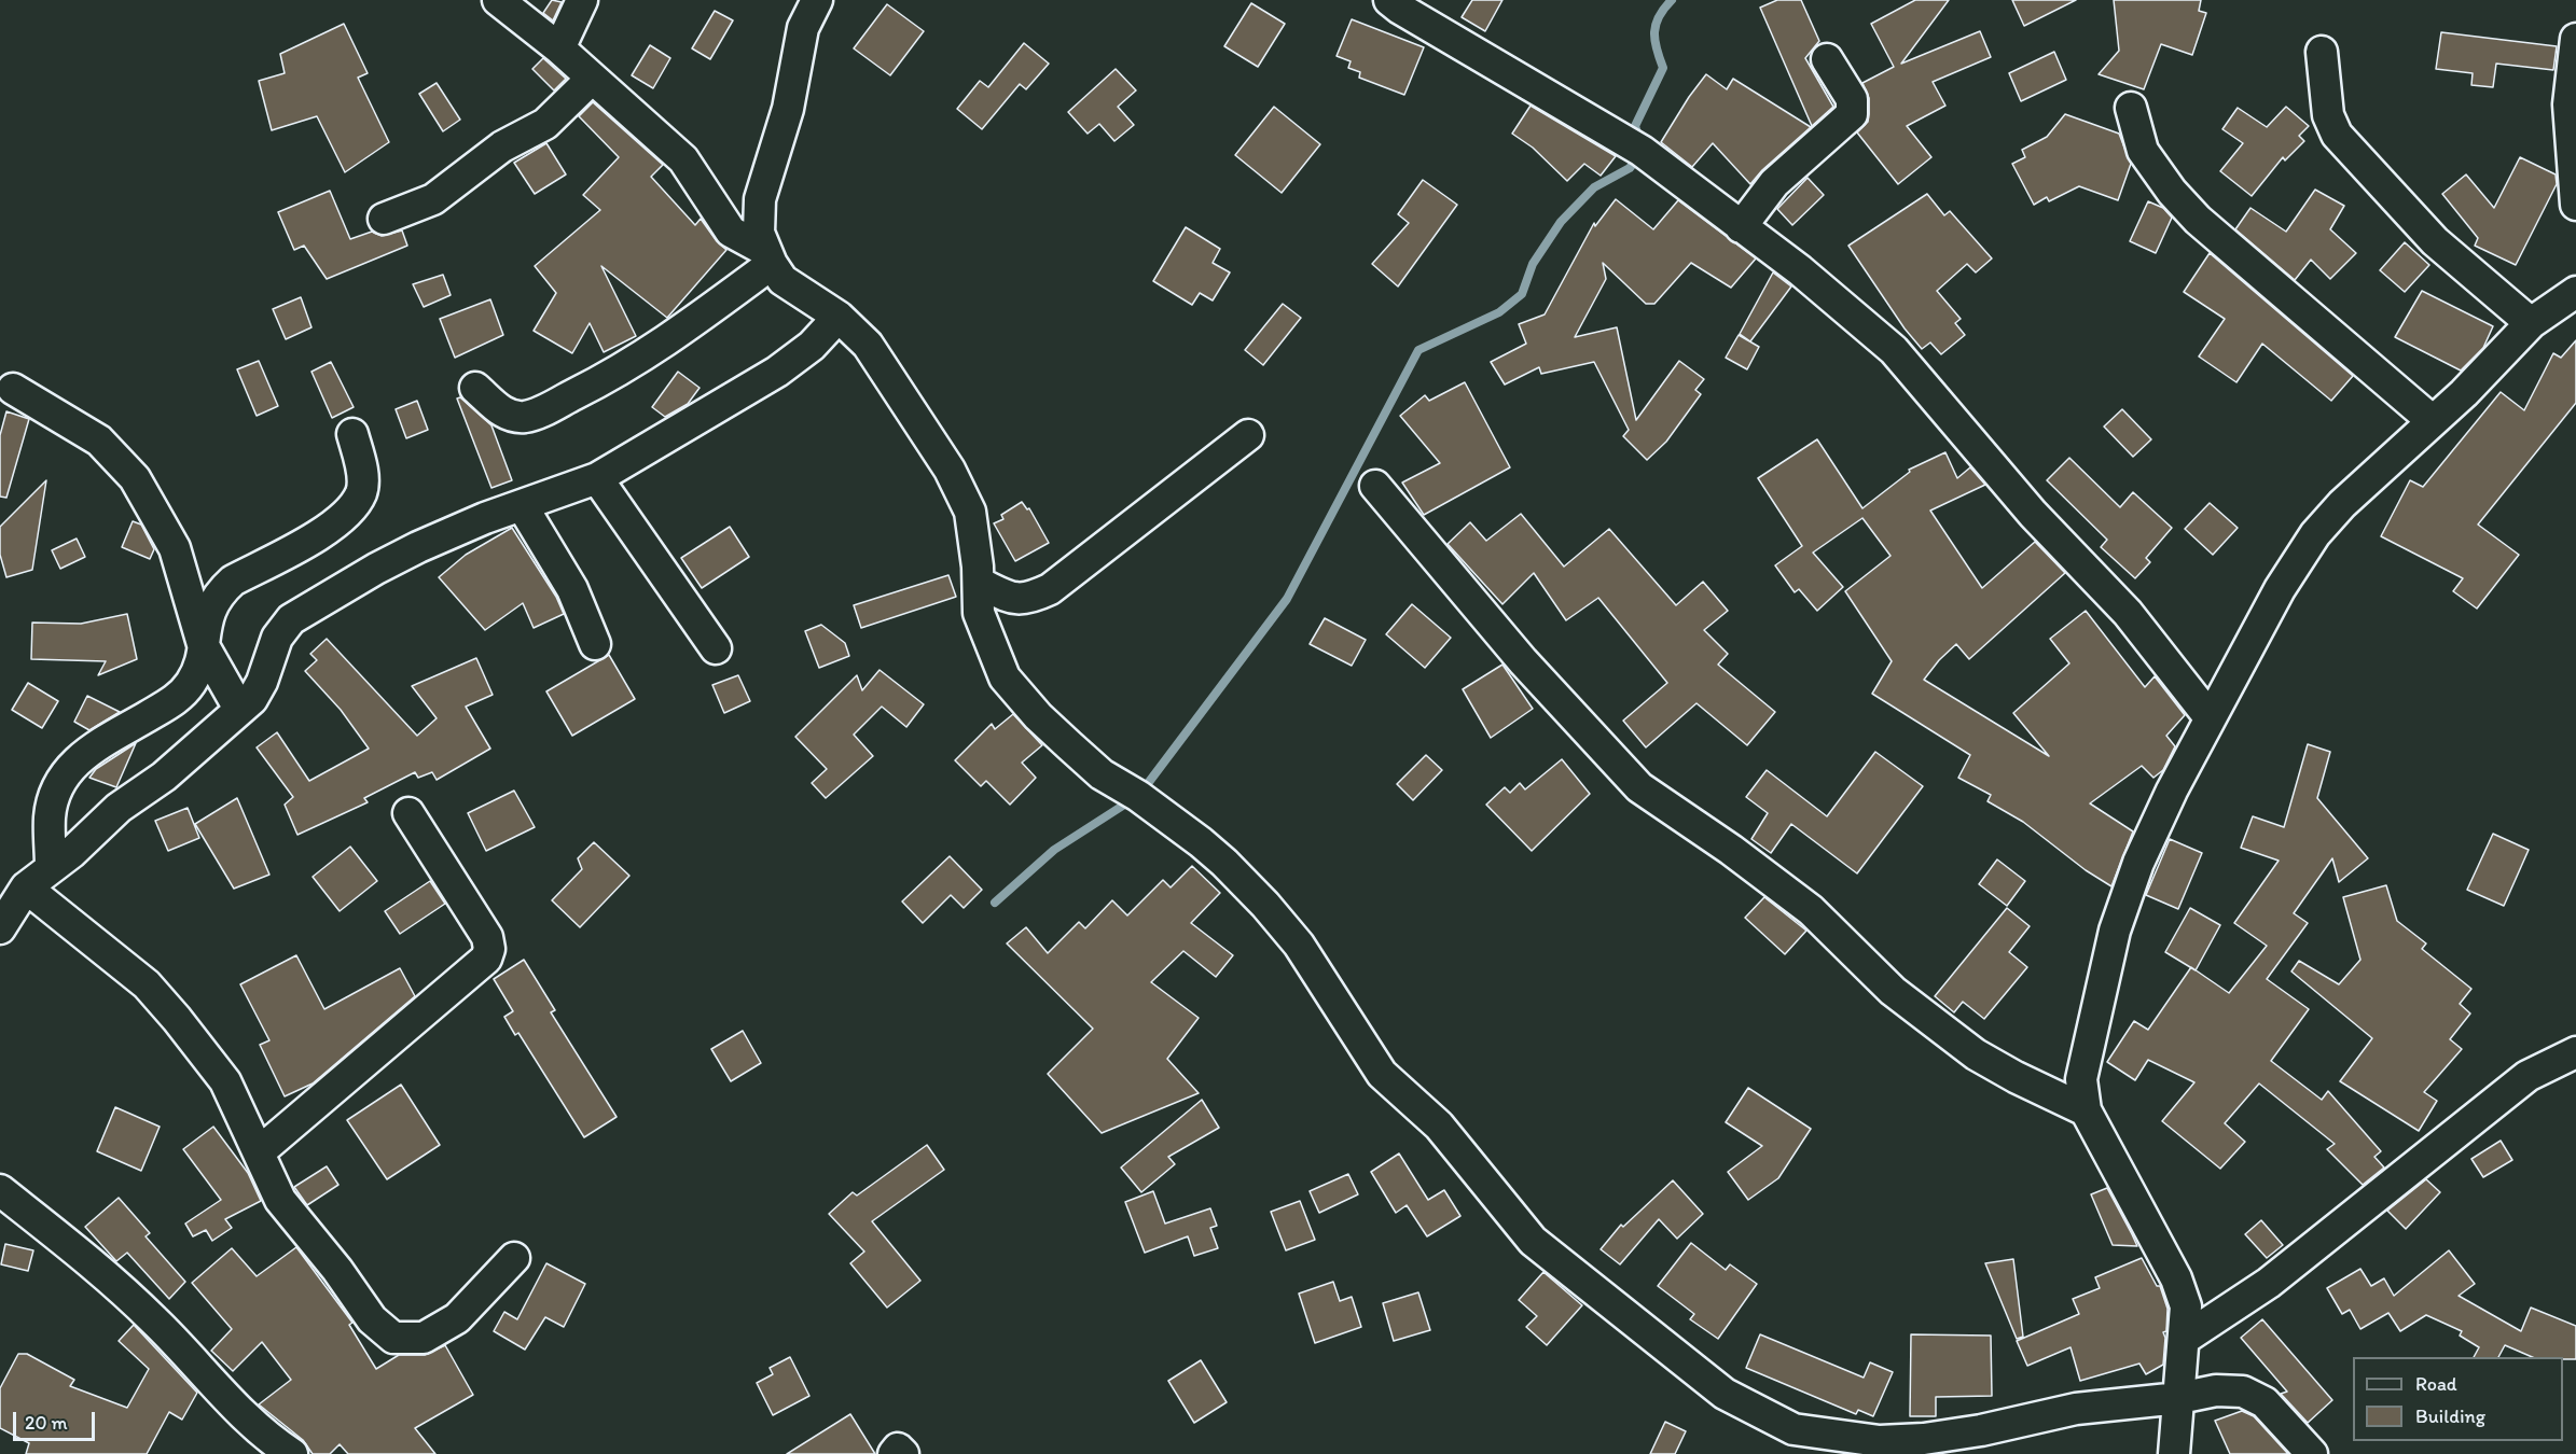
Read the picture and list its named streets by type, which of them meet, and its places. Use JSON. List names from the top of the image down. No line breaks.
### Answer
{"legend":["Road","Building"],"scale_bar":"20 m"}
